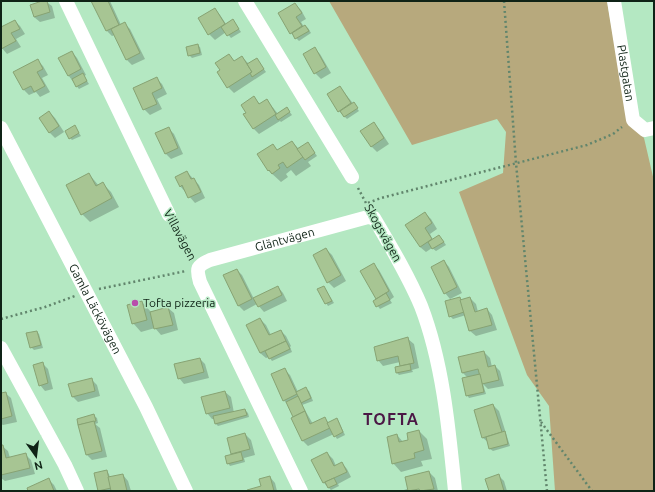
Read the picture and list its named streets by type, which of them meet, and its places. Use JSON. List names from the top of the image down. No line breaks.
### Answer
{"streets":{"street":["Plastgatan","Skogsvägen","Villavägen","Gläntvägen","Gamla Läckövägen"]},"crossings":[["Skogsvägen","Gläntvägen"],["Villavägen","Gläntvägen"]],"districts":["TOFTA"],"places":["Tofta pizzeria"],"north":"bottom"}
